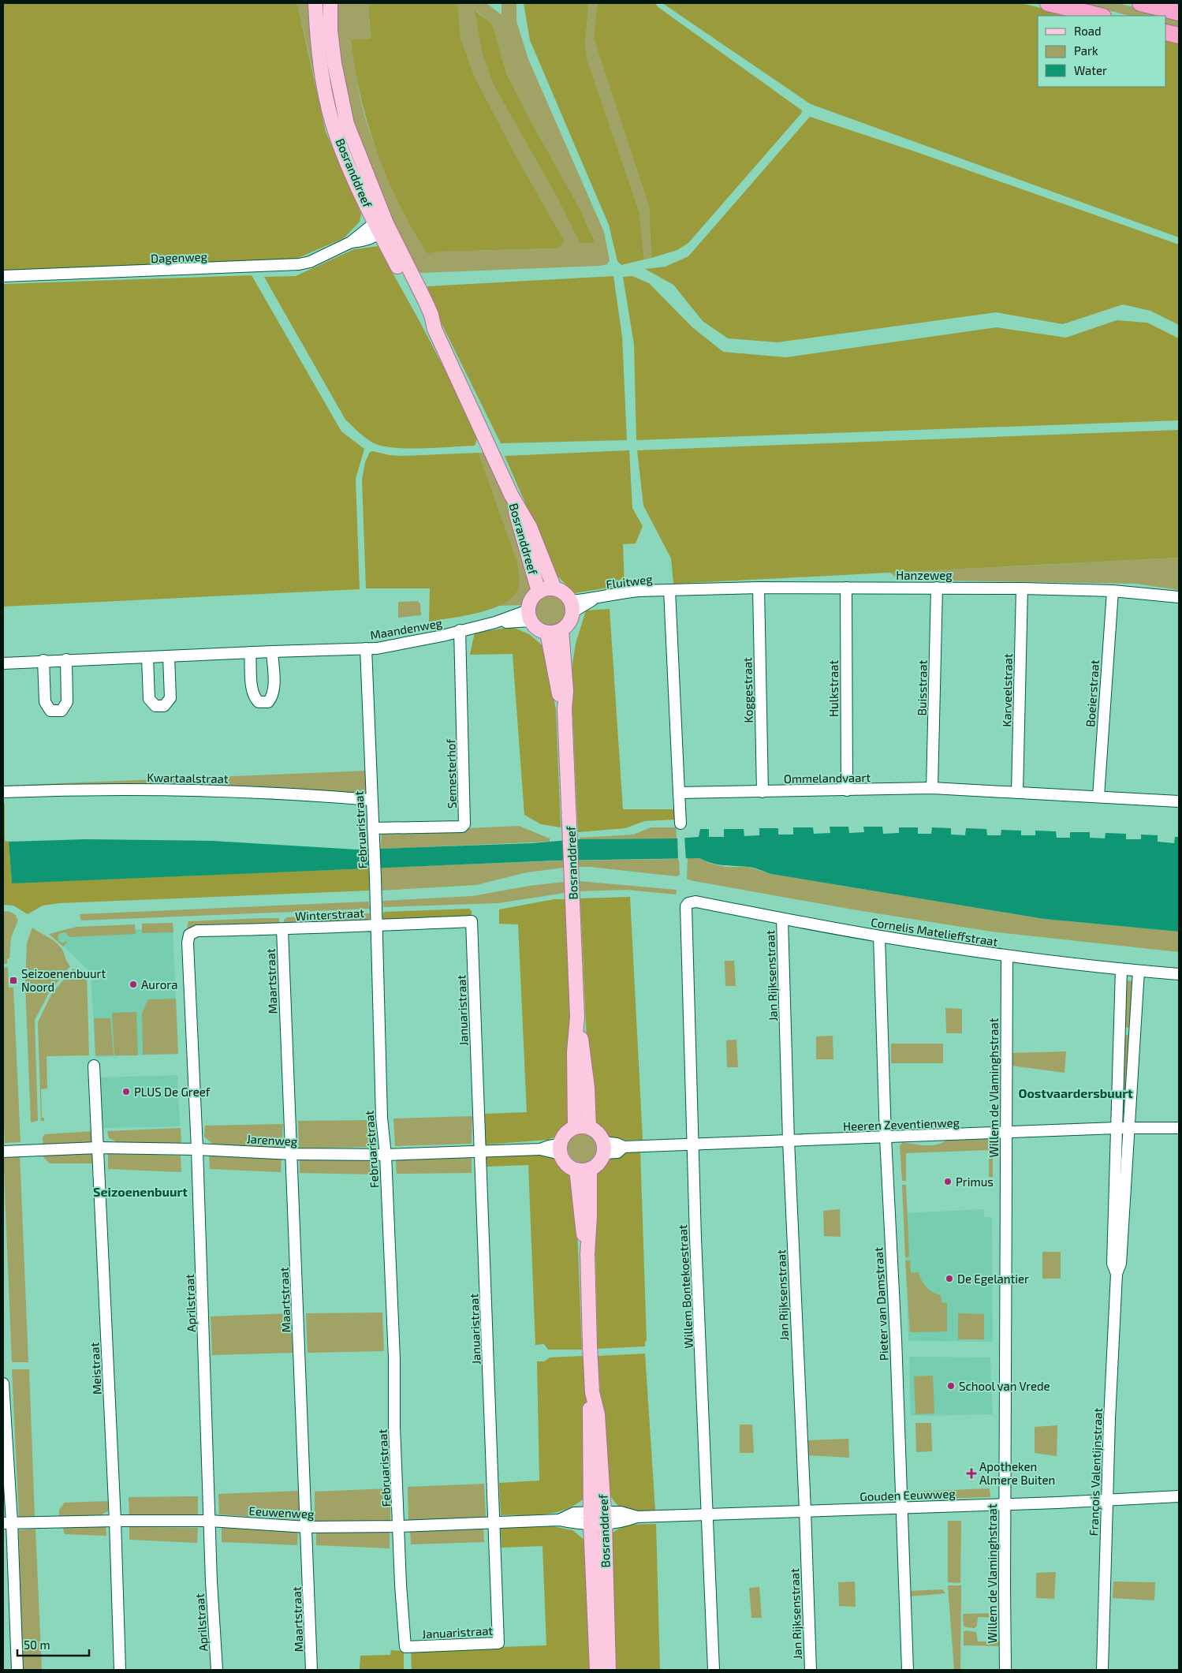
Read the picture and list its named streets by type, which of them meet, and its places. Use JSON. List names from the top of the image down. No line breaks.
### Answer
{"streets":{"main road":["Bosranddreef"],"street":["Dagenweg","Hanzeweg","Fluitweg","Maandenweg","Buisstraat","Hulkstraat","Koggestraat","Karveelstraat","Boeierstraat","Semesterhof","Kwartaalstraat","Ommelandvaart","Februaristraat","Winterstraat","Cornelis Matelieffstraat","Jan Rijksenstraat","Maartstraat","Januaristraat","Willem de Vlaminghstraat","Heeren Zeventienweg","Jarenweg","Willem Bontekoestraat","Aprilstraat","Pieter van Damstraat","Meistraat","François Valentijnstraat","Gouden Eeuwweg","Eeuwenweg"]},"crossings":[["Bosranddreef","Dagenweg"],["Bosranddreef","Fluitweg"],["Bosranddreef","Maandenweg"],["Bosranddreef","Heeren Zeventienweg"],["Bosranddreef","Jarenweg"],["Bosranddreef","Gouden Eeuwweg"],["Bosranddreef","Eeuwenweg"],["Hanzeweg","Fluitweg"],["Hanzeweg","Buisstraat"],["Hanzeweg","Hulkstraat"],["Hanzeweg","Koggestraat"],["Hanzeweg","Karveelstraat"],["Hanzeweg","Boeierstraat"],["Fluitweg","Maandenweg"],["Maandenweg","Semesterhof"],["Maandenweg","Februaristraat"],["Buisstraat","Ommelandvaart"],["Hulkstraat","Ommelandvaart"],["Koggestraat","Ommelandvaart"],["Karveelstraat","Ommelandvaart"],["Boeierstraat","Ommelandvaart"],["Semesterhof","Februaristraat"],["Kwartaalstraat","Februaristraat"],["Februaristraat","Winterstraat"],["Februaristraat","Januaristraat"],["Februaristraat","Jarenweg"],["Februaristraat","Eeuwenweg"],["Winterstraat","Maartstraat"],["Winterstraat","Januaristraat"],["Winterstraat","Aprilstraat"],["Cornelis Matelieffstraat","Jan Rijksenstraat"],["Cornelis Matelieffstraat","Willem de Vlaminghstraat"],["Cornelis Matelieffstraat","Willem Bontekoestraat"],["Cornelis Matelieffstraat","Pieter van Damstraat"],["Cornelis Matelieffstraat","François Valentijnstraat"],["Jan Rijksenstraat","Heeren Zeventienweg"],["Jan Rijksenstraat","Gouden Eeuwweg"],["Maartstraat","Jarenweg"],["Maartstraat","Eeuwenweg"],["Januaristraat","Jarenweg"],["Januaristraat","Eeuwenweg"],["Willem de Vlaminghstraat","Heeren Zeventienweg"],["Willem de Vlaminghstraat","Gouden Eeuwweg"],["Heeren Zeventienweg","Jarenweg"],["Heeren Zeventienweg","Willem Bontekoestraat"],["Heeren Zeventienweg","Pieter van Damstraat"],["Heeren Zeventienweg","François Valentijnstraat"],["Jarenweg","Aprilstraat"],["Jarenweg","Meistraat"],["Willem Bontekoestraat","Gouden Eeuwweg"],["Aprilstraat","Eeuwenweg"],["Pieter van Damstraat","Gouden Eeuwweg"],["Meistraat","Eeuwenweg"],["François Valentijnstraat","Gouden Eeuwweg"],["Gouden Eeuwweg","Eeuwenweg"]],"districts":["Oostvaardersbuurt","Seizoenenbuurt"],"places":{"transit":["Seizoenenbuurt Noord"],"other":["Aurora","PLUS De Greef","Primus","De Egelantier","School van Vrede"],"health":["Apotheken Almere Buiten"]},"legend":["Road","Park","Water"],"scale_bar":"50 m"}
